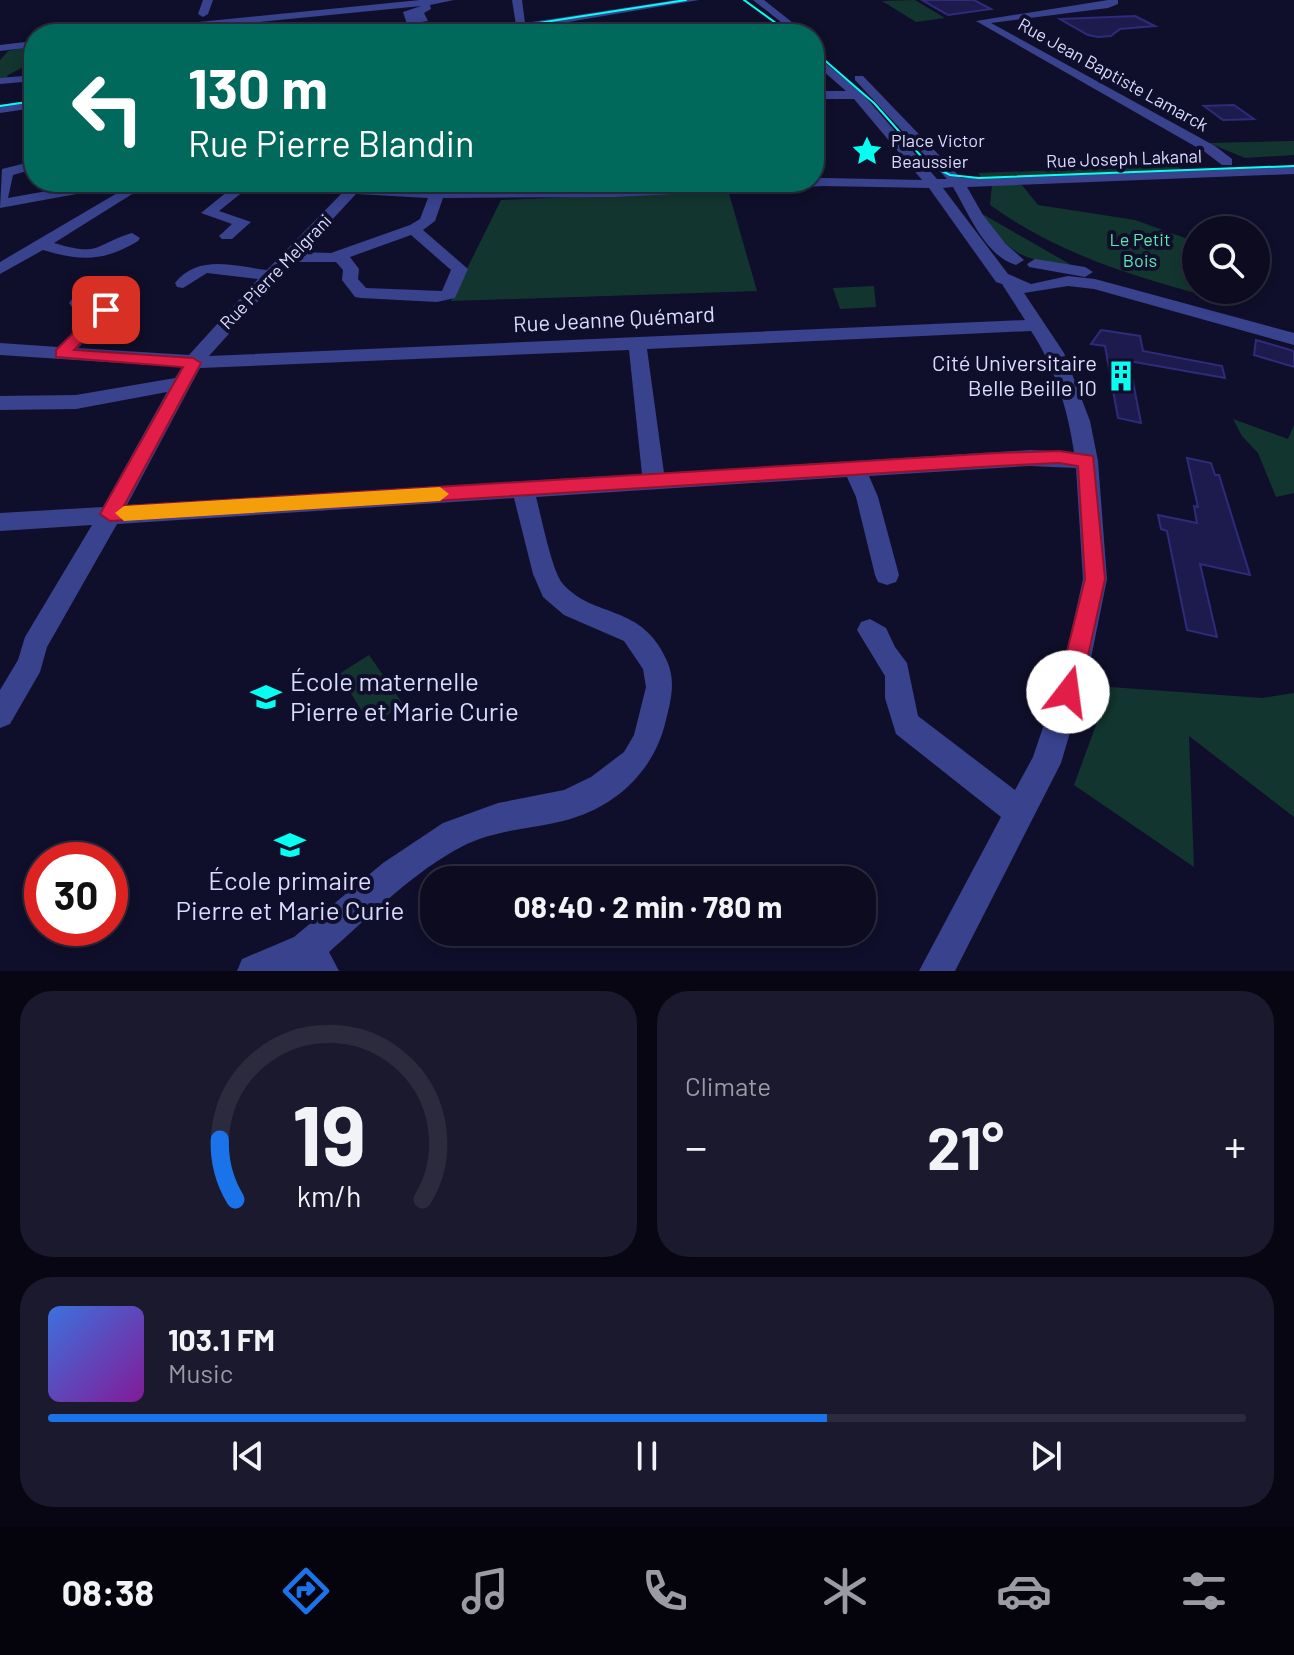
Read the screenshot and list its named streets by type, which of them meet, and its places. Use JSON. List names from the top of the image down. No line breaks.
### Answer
{"streets":{"street":["Rue Jean Baptiste Lamarck","Rue Joseph Lakanal","Rue Pierre Melgrani","Rue Jeanne Quémard"]},"crossings":[["Rue Jean Baptiste Lamarck","Rue Joseph Lakanal"],["Rue Pierre Melgrani","Rue Jeanne Quémard"]],"parks":["Le Petit Bois"],"places":{"place":["Place Victor Beaussier"],"building":["Cité Universitaire Belle Beille 10"],"school or university":["École maternelle Pierre et Marie Curie","École primaire Pierre et Marie Curie"]},"page":{"turn":["130 m","Rue Pierre Blandin"],"limit":"30","trip":"08:40 · 2 min · 780 m","tile":"Climate","heat":["−","21°","+"],"song":["103.1 FM","Music"],"tabs":"08:38","gauge":["19","km/h"]}}
